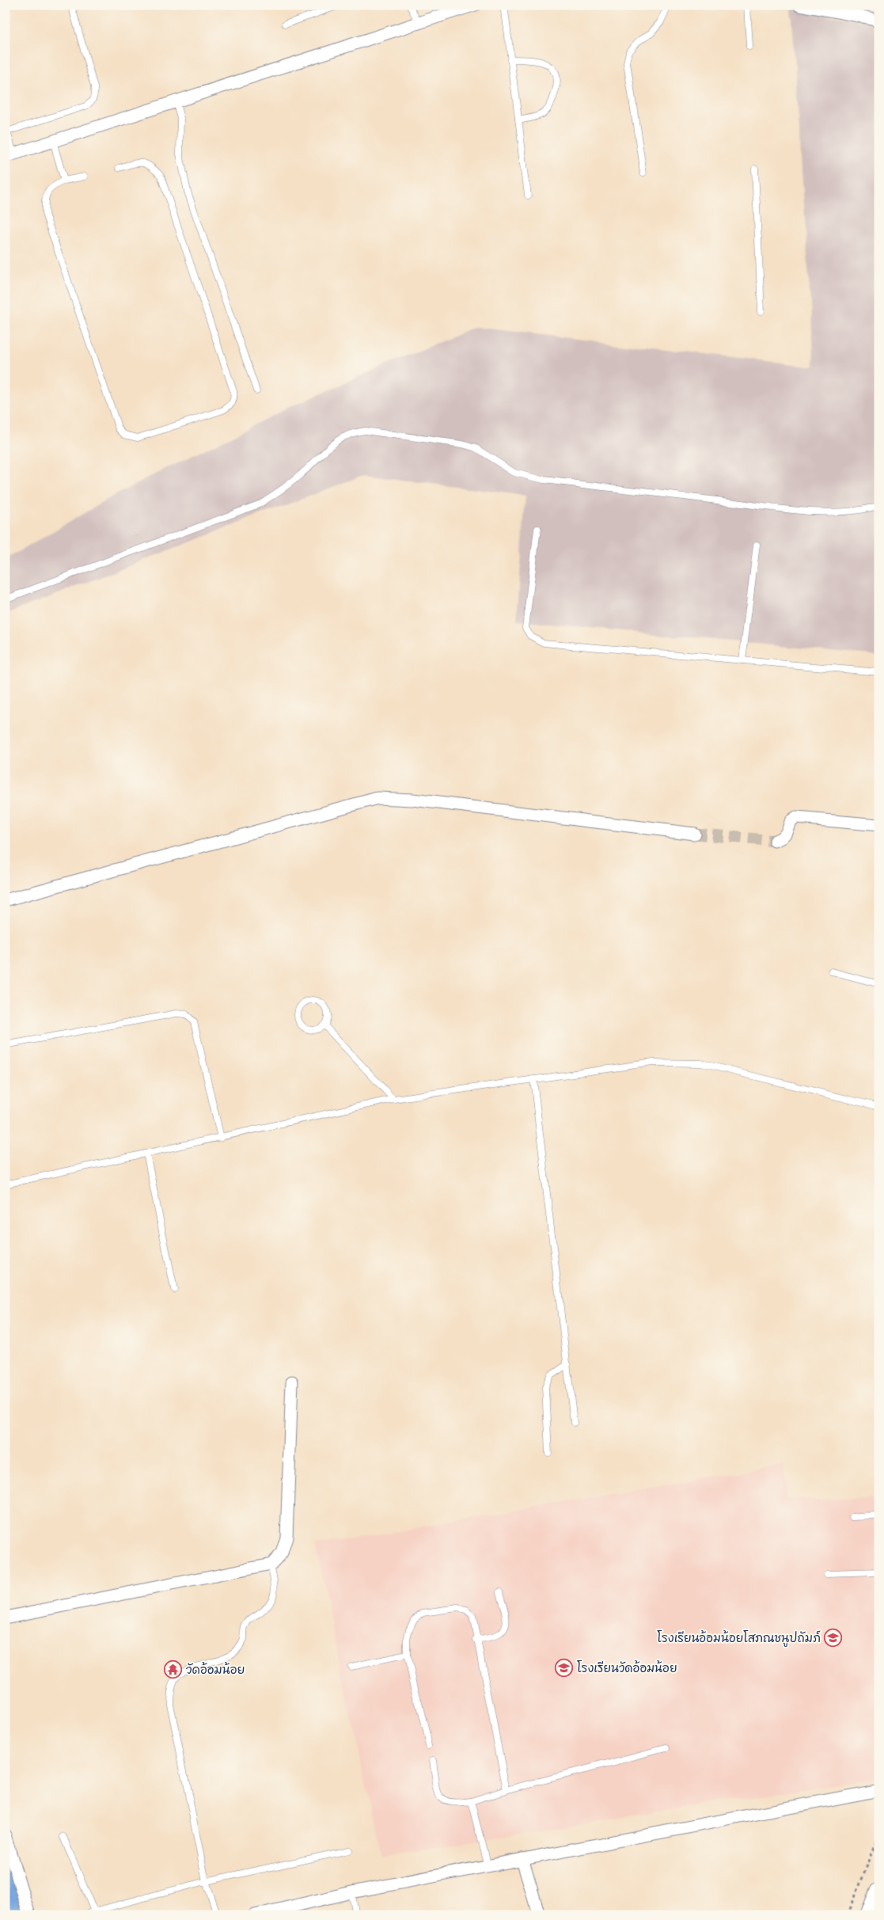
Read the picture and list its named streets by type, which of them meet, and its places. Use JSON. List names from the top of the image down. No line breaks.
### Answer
{"places":{"school or university":["โรงเรียนอ้อมน้อยโสภณชนูปถัมภ์","โรงเรียนวัดอ้อมน้อย"],"temple":["วัดอ้อมน้อย"]}}
